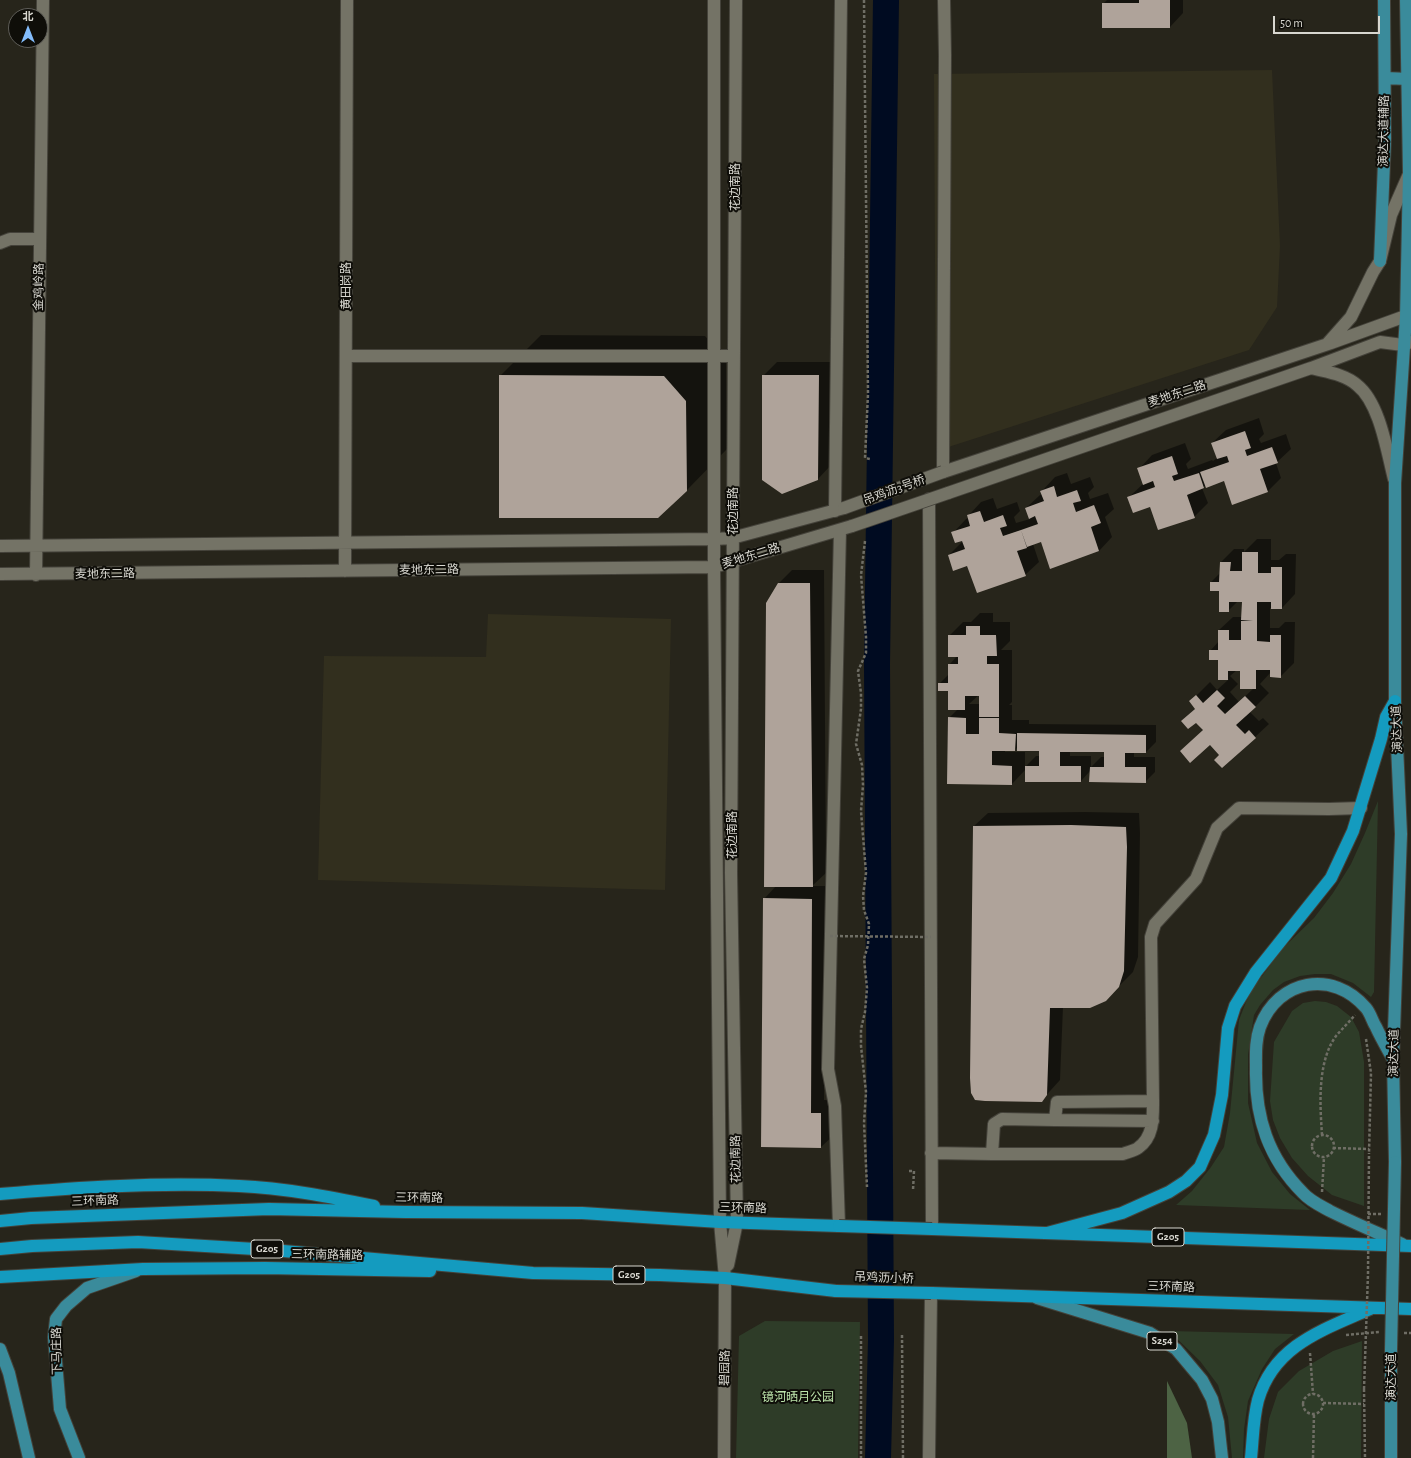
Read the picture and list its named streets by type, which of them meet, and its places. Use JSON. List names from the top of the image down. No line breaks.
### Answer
{"streets":{"highway":["三环南路","G205","三环南路辅路","吊鸡沥小桥"],"main road":["演达大道辅路","演达大道","S254","下马庄路"],"street":["花边南路","黄田岗路","金鸡岭路","麦地东二路","吊鸡沥3号桥","碧园路"]},"crossings":[["花边南路","麦地东二路"],["花边南路","三环南路"],["花边南路","G205"],["花边南路","吊鸡沥小桥"],["花边南路","碧园路"],["黄田岗路","麦地东二路"],["金鸡岭路","麦地东二路"],["麦地东二路","吊鸡沥3号桥"],["麦地东二路","演达大道"],["三环南路","G205"],["三环南路","吊鸡沥小桥"],["三环南路","S254"],["G205","三环南路辅路"],["G205","吊鸡沥小桥"],["G205","碧园路"],["三环南路辅路","下马庄路"],["吊鸡沥小桥","碧园路"]],"parks":["镜河晒月公园"],"scale_bar":"50 m","north":"top"}
